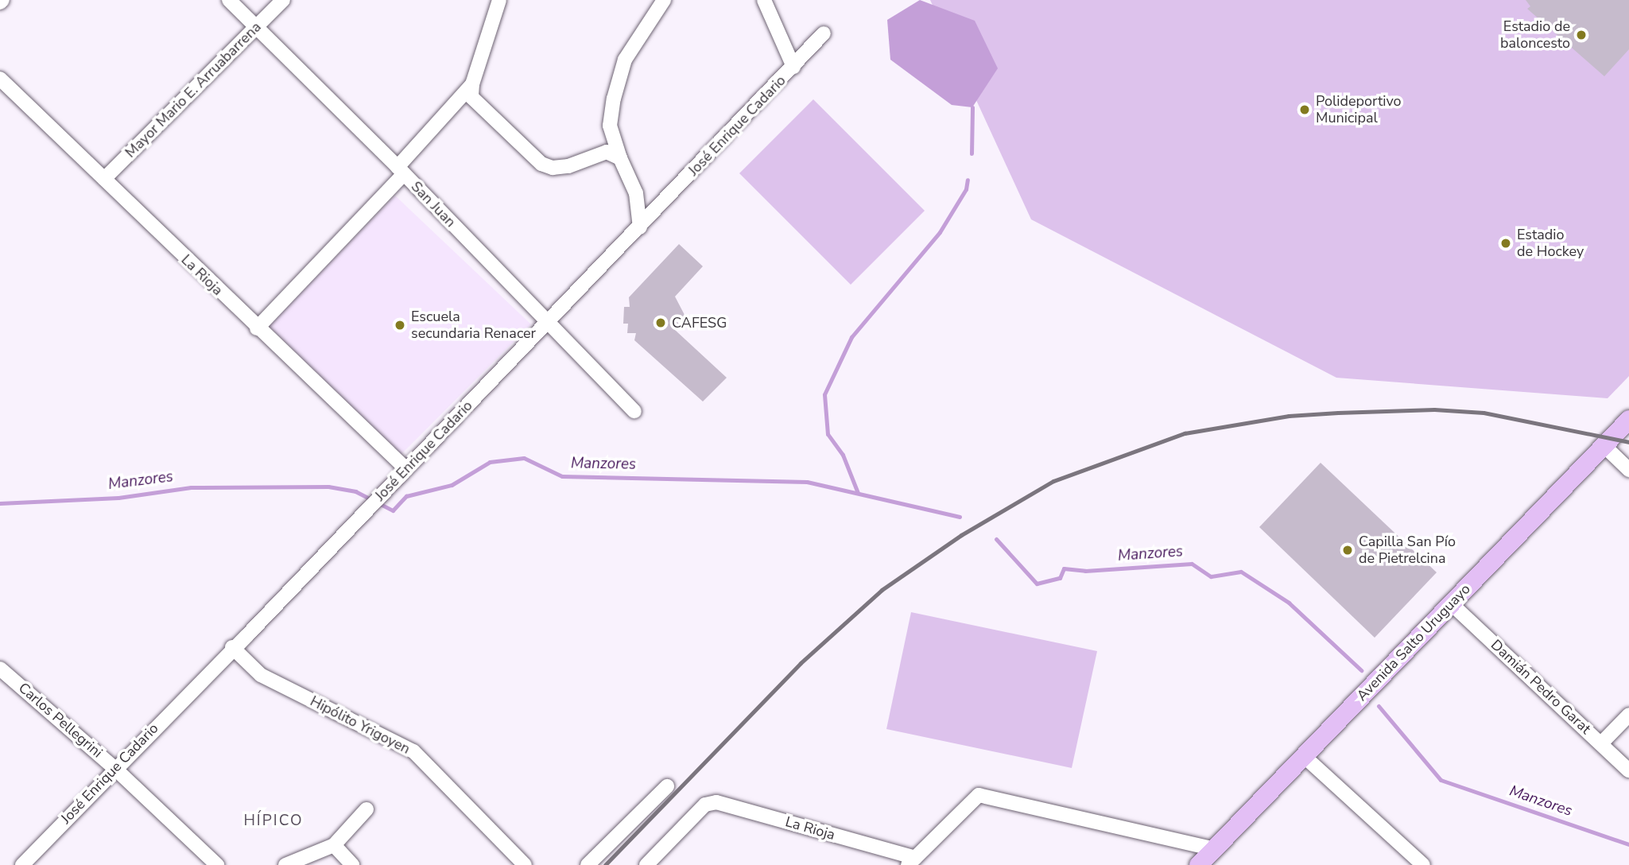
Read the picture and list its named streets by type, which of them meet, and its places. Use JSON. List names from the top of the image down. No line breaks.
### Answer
{"streets":{"main road":["Avenida Salto Uruguayo"],"street":["Mayor Mario E. Arruabarrena","José Enrique Cadario","San Juan","La Rioja","Damián Pedro Garat","Carlos Pellegrini","Hipólito Yrigoyen"]},"crossings":[["Mayor Mario E. Arruabarrena","San Juan"],["Mayor Mario E. Arruabarrena","La Rioja"],["José Enrique Cadario","San Juan"],["José Enrique Cadario","La Rioja"],["José Enrique Cadario","Carlos Pellegrini"],["José Enrique Cadario","Hipólito Yrigoyen"],["Avenida Salto Uruguayo","Damián Pedro Garat"]],"districts":["HÍPICO"],"water":["Manzores"],"places":["Estadio de baloncesto","Polideportivo Municipal","Estadio de Hockey","CAFESG","Escuela secundaria Renacer","Capilla San Pío de Pietrelcina"]}
